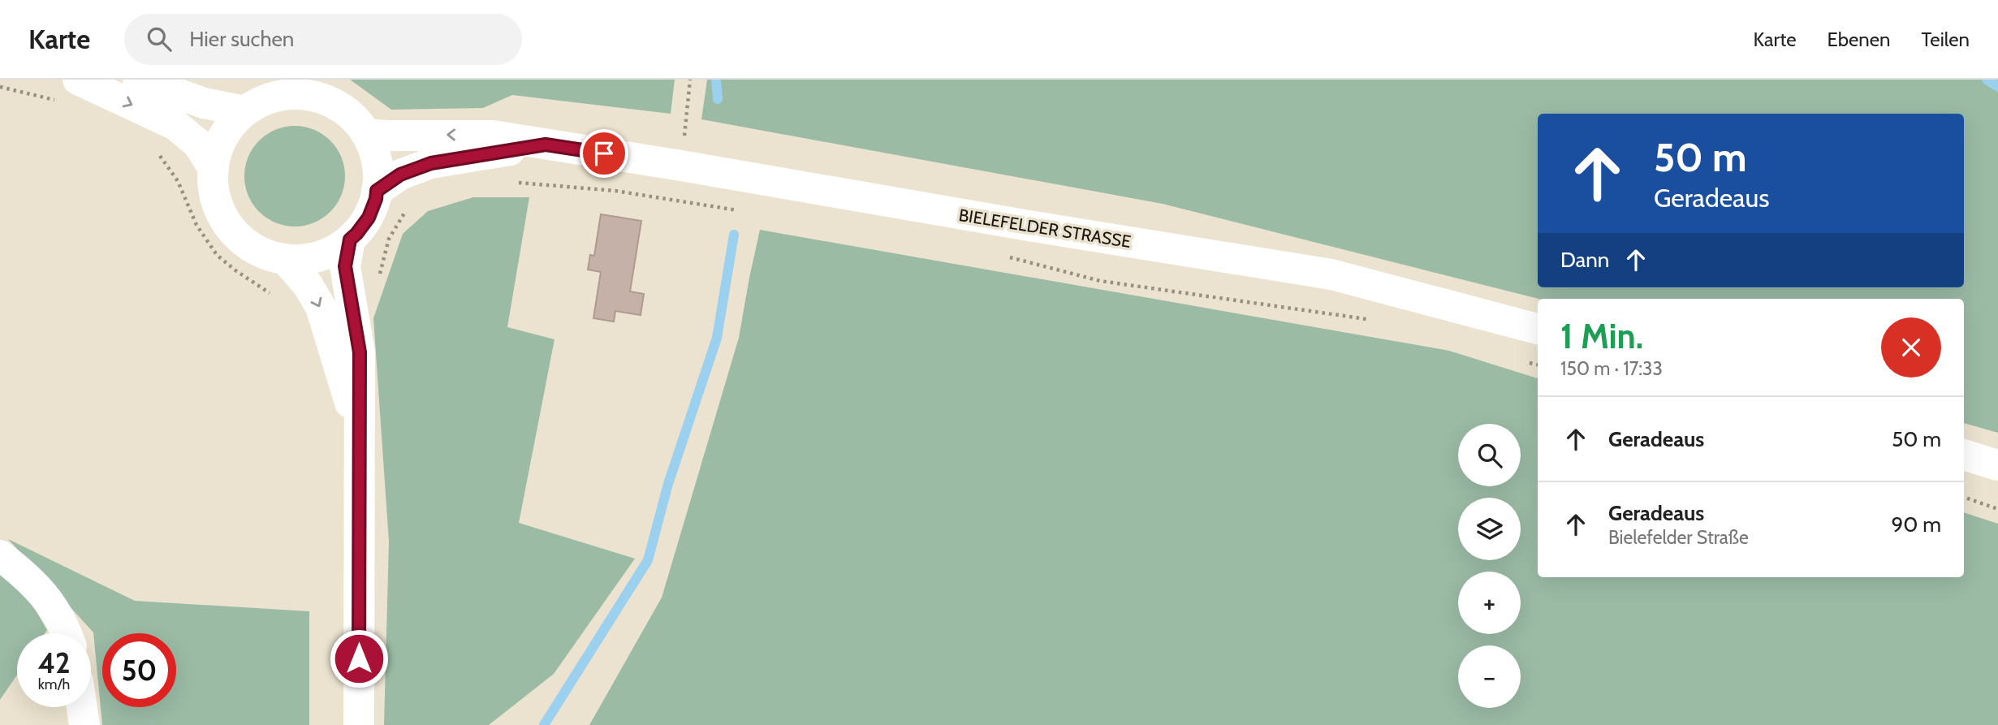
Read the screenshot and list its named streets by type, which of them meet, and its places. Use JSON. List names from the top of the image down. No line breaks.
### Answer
{"streets":{"main road":["BIELEFELDER STRASSE"]},"page":{"header":"Karte","search":"Hier suchen","nav":["Karte","Ebenen","Teilen"],"turn":["50 m","Geradeaus"],"then":"Dann","heading":["1 Min.","150 m · 17:33"],"list":[{"name":"Geradeaus","value":"50 m"},{"name":"Geradeaus","note":"Bielefelder Straße","value":"90 m"}],"map_buttons":["+","−"],"speed":"42 km/h","limit":"50"}}
